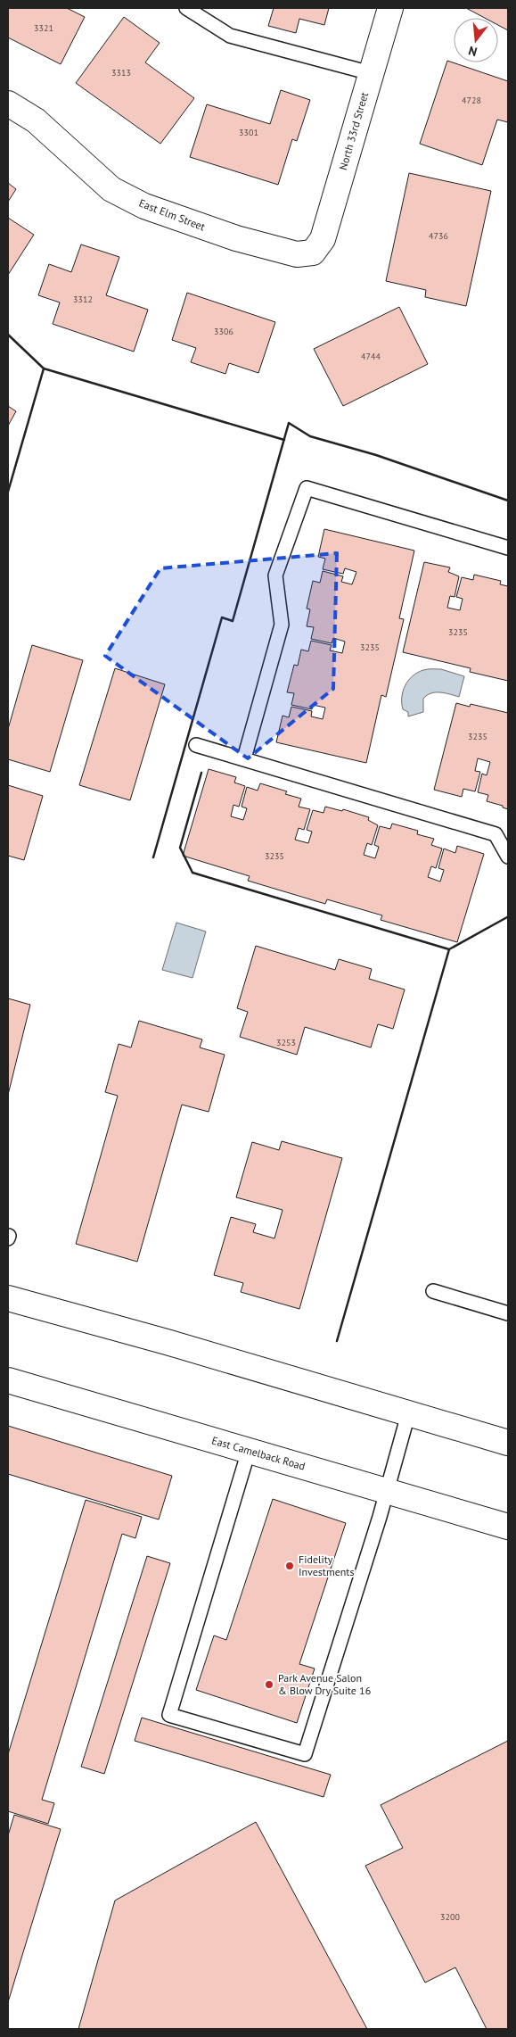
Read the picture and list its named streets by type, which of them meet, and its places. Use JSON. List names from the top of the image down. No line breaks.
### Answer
{"streets":{"main road":["North 33rd Street","East Elm Street","East Camelback Road"]},"crossings":[["North 33rd Street","East Elm Street"]],"places":["Fidelity Investments","Park Avenue Salon & Blow Dry Suite 16"],"house_numbers":["3321","3313","4728","3301","4736","3312","3306","4744","3235","3235","3235","3235","3253","3200"],"north":"bottom"}
